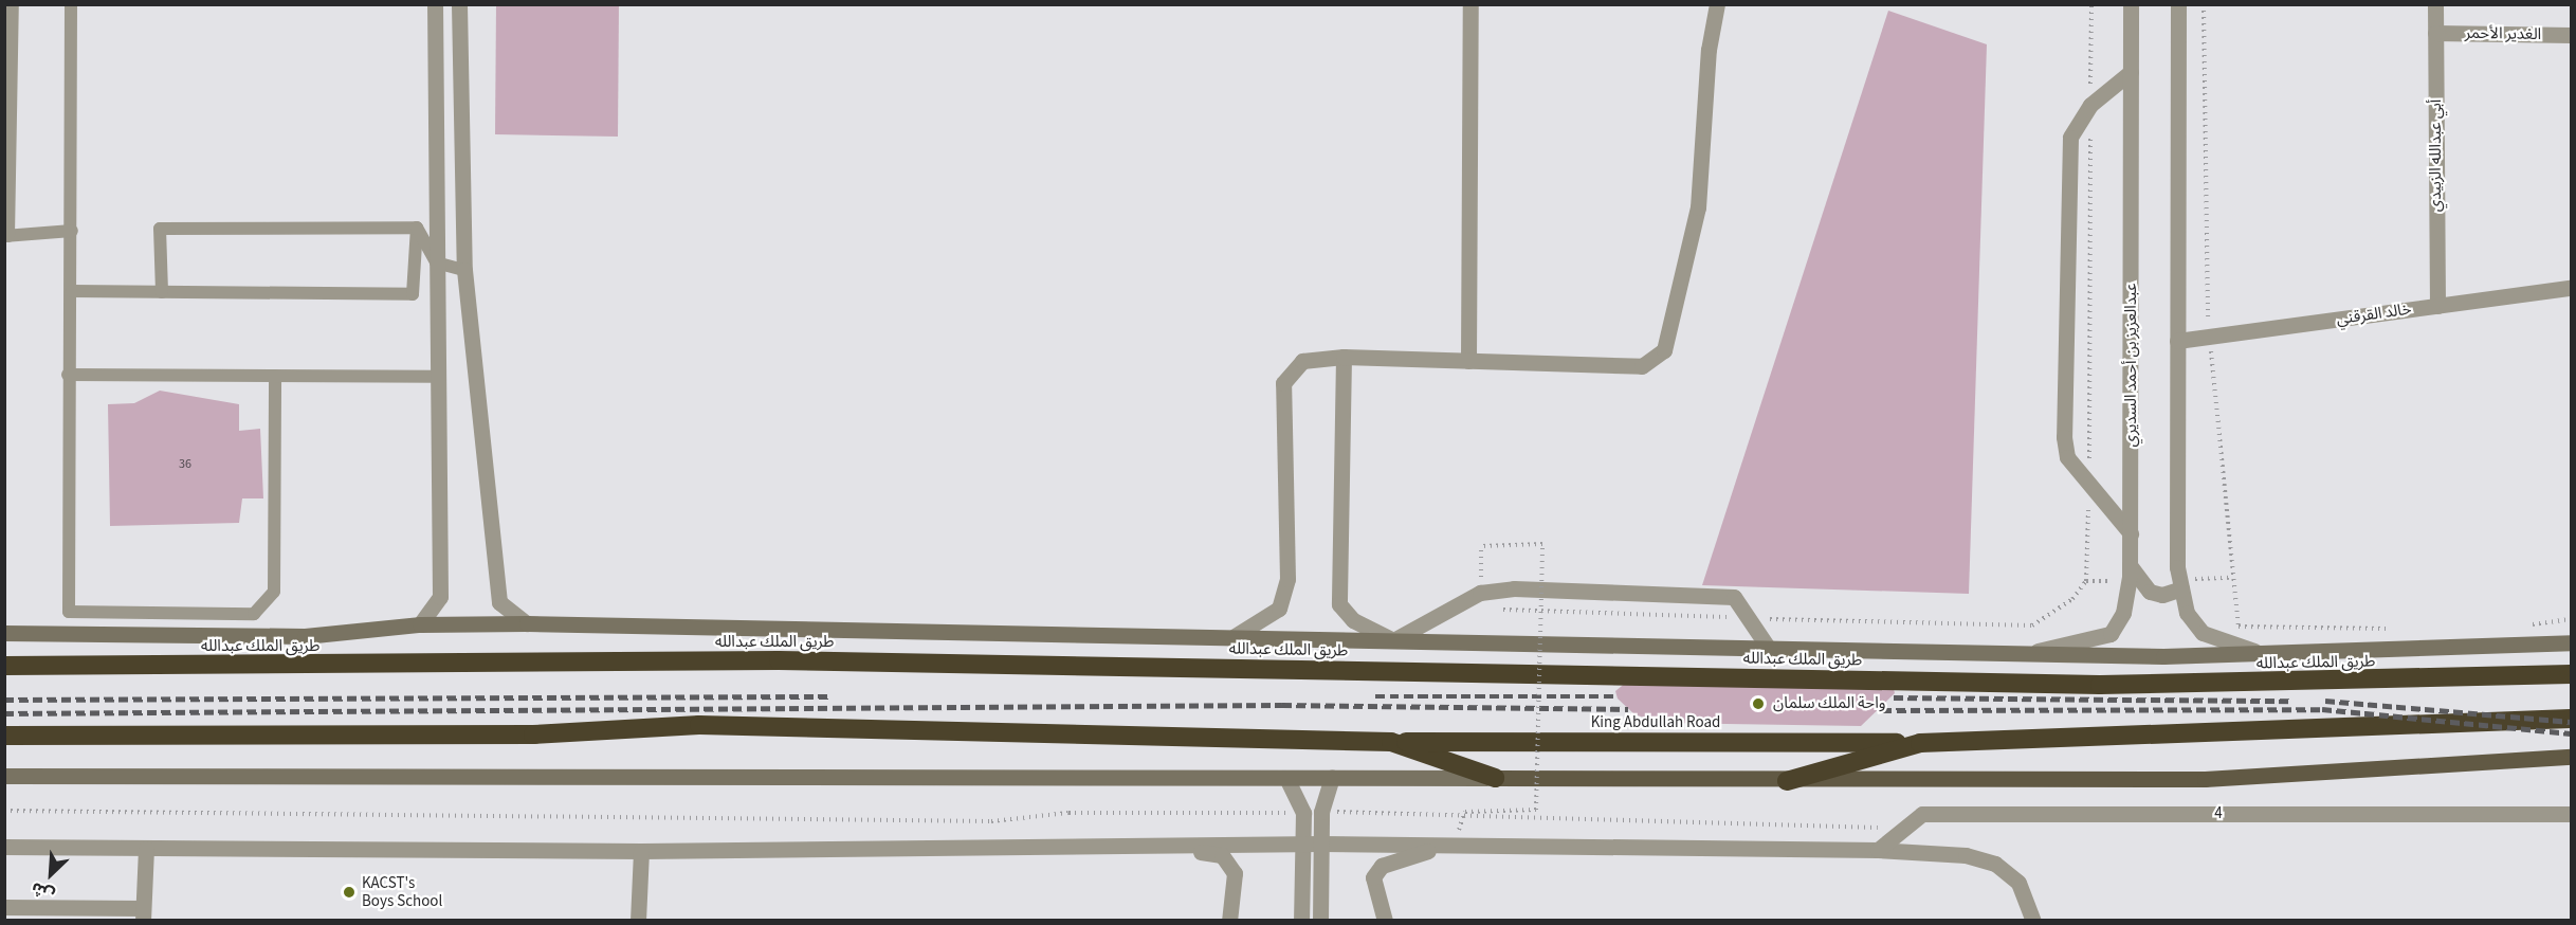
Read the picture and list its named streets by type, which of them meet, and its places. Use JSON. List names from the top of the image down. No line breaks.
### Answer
{"streets":{"highway":["طريق الملك عبدالله","King Abdullah Road"],"street":["الغدير الأحمر","أبي عبدالله الزبيدي","خالد القرقني","عبدالعزيز بن أحمد السديري","4"]},"crossings":[["الغدير الأحمر","أبي عبدالله الزبيدي"],["أبي عبدالله الزبيدي","خالد القرقني"]],"places":["واحة الملك سلمان","KACST's Boys School"],"house_numbers":["36"],"north":"bottom left"}
